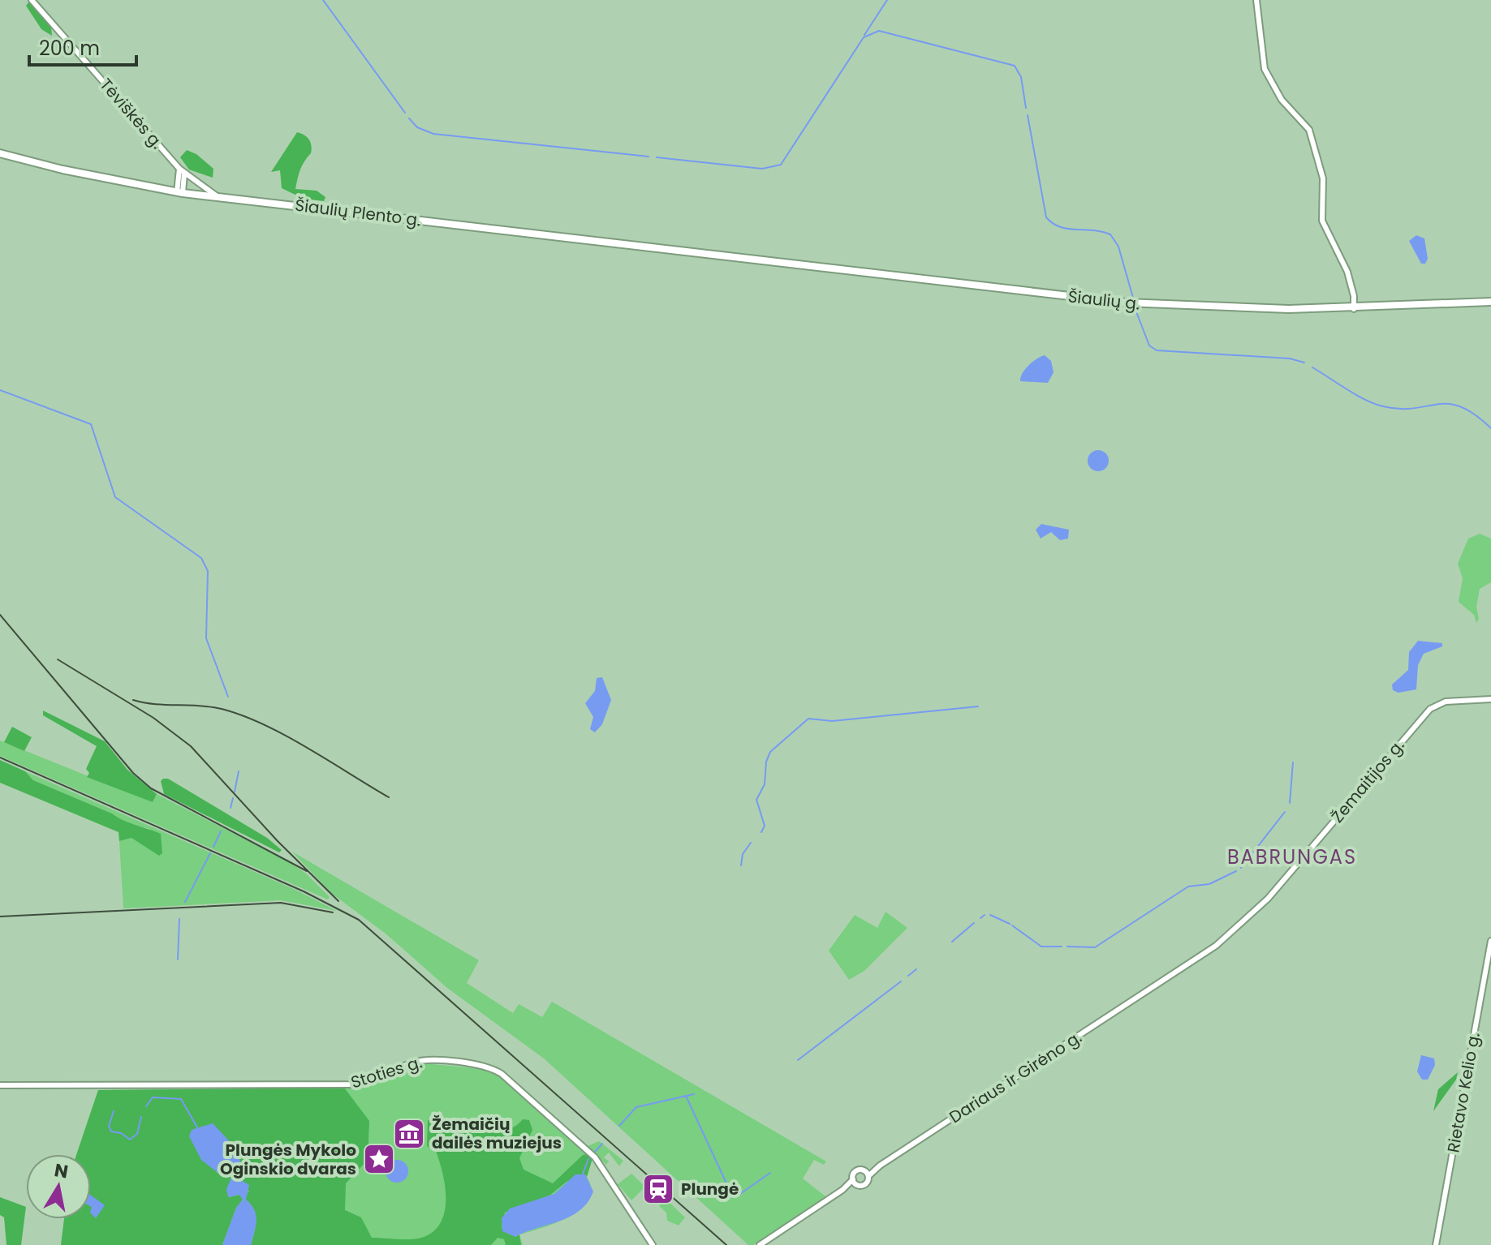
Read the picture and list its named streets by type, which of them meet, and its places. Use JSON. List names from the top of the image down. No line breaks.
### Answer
{"streets":{"highway":["Šiaulių Plento g.","Šiaulių g."],"main road":["Tėviškės g.","Žemaitijos g.","Stoties g.","Dariaus ir Girėno g.","Rietavo Kelio g."]},"crossings":[["Tėviškės g.","Šiaulių Plento g."],["Šiaulių Plento g.","Šiaulių g."],["Žemaitijos g.","Dariaus ir Girėno g."]],"districts":["BABRUNGAS"],"places":{"museum":["Žemaičių dailės muziejus"],"place":["Plungės Mykolo Oginskio dvaras"],"station":["Plungė"]},"scale_bar":"200 m","north":"top"}
